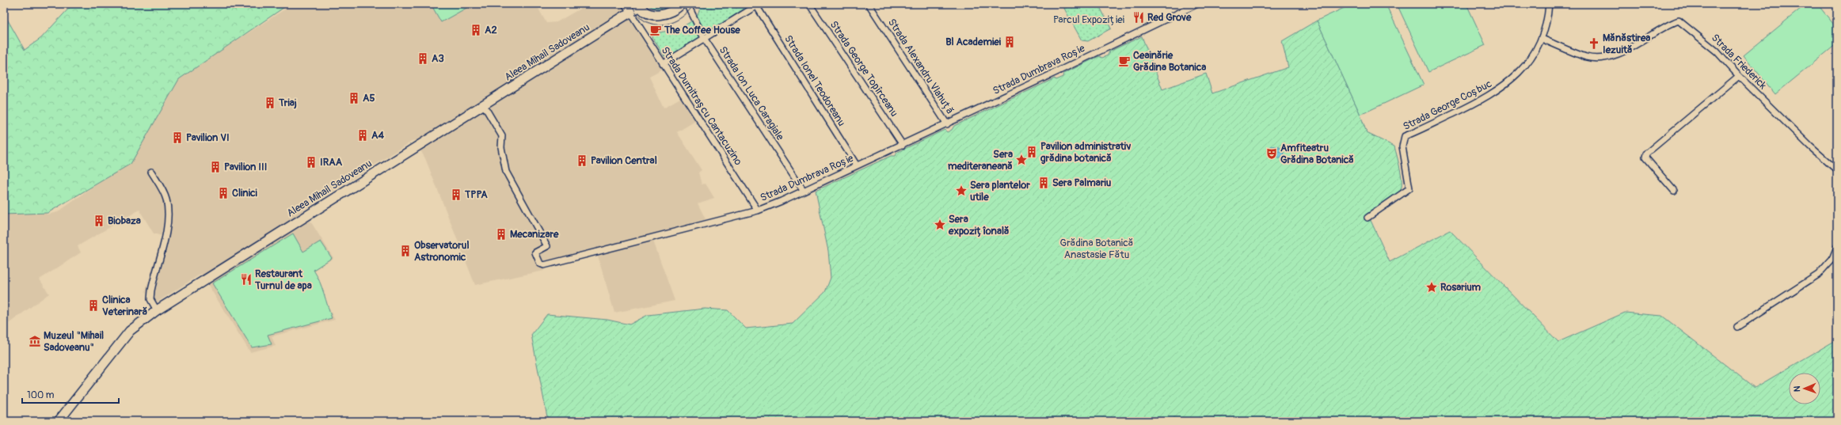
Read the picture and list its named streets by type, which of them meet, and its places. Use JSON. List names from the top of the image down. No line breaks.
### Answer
{"streets":{"main road":["Aleea Mihail Sadoveanu"],"street":["Strada Friederick","Strada Alexandru Vlahuță","Strada George Topîrceanu","Strada Dumbrava Roșie","Strada Ionel Teodoreanu","Strada Ion Luca Caragiale","Strada George Coșbuc","Strada Dumitrașcu Cantacuzino"]},"crossings":[["Aleea Mihail Sadoveanu","Strada Dumbrava Roșie"],["Aleea Mihail Sadoveanu","Strada Dumitrașcu Cantacuzino"],["Strada Friederick","Strada George Coșbuc"],["Strada Alexandru Vlahuță","Strada Dumbrava Roșie"],["Strada George Topîrceanu","Strada Dumbrava Roșie"],["Strada Dumbrava Roșie","Strada Ionel Teodoreanu"],["Strada Dumbrava Roșie","Strada Ion Luca Caragiale"],["Strada Dumbrava Roșie","Strada Dumitrașcu Cantacuzino"]],"parks":["Parcul Expoziției","Grădina Botanică Anastasie Fătu"],"places":{"restaurant":["Red Grove","Restaurant Turnul de apa"],"building":["A2","Bl Academiei","A3","A5","Triaj","A4","Pavilion VI","Pavilion administrativ grădina botanică","Pavilion Central","IRAA","Pavilion III","Sera Palmariu","Clinici","TPPA","Biobaza","Mecanizare","Observatorul Astronomic","Clinica Veterinară"],"cafe":["The Coffee House","Ceainărie Grădina Botanica"],"church":["Mănăstirea Iezuită"],"theatre":["Amfiteatru Grădina Botanică"],"place":["Sera mediteraneană","Sera plantelor utile","Sera expozițîonală","Rosarium"],"museum":["Muzeul \"Mihail Sadoveanu\""]},"scale_bar":"100 m","north":"left"}
